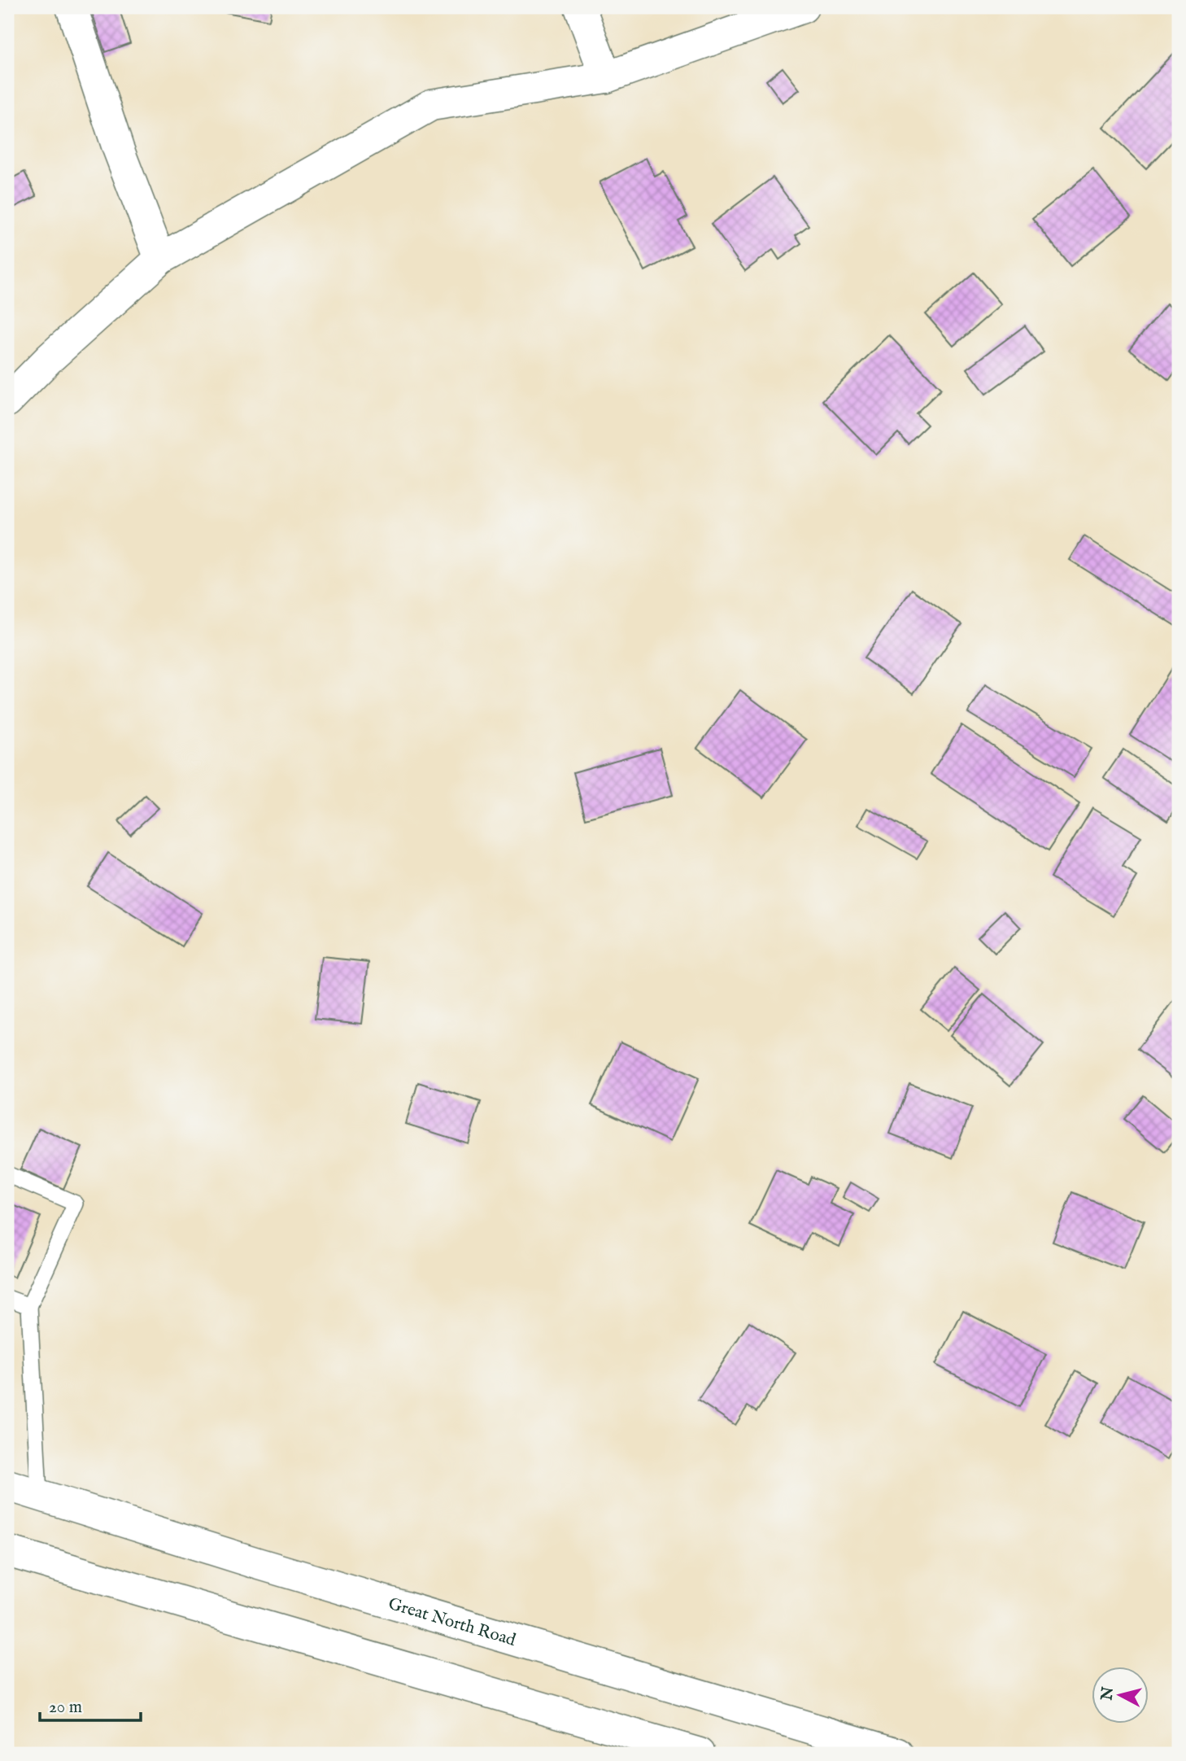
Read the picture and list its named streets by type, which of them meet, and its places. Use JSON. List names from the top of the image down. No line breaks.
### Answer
{"streets":{"main road":["Great North Road"]},"scale_bar":"20 m","north":"left"}
